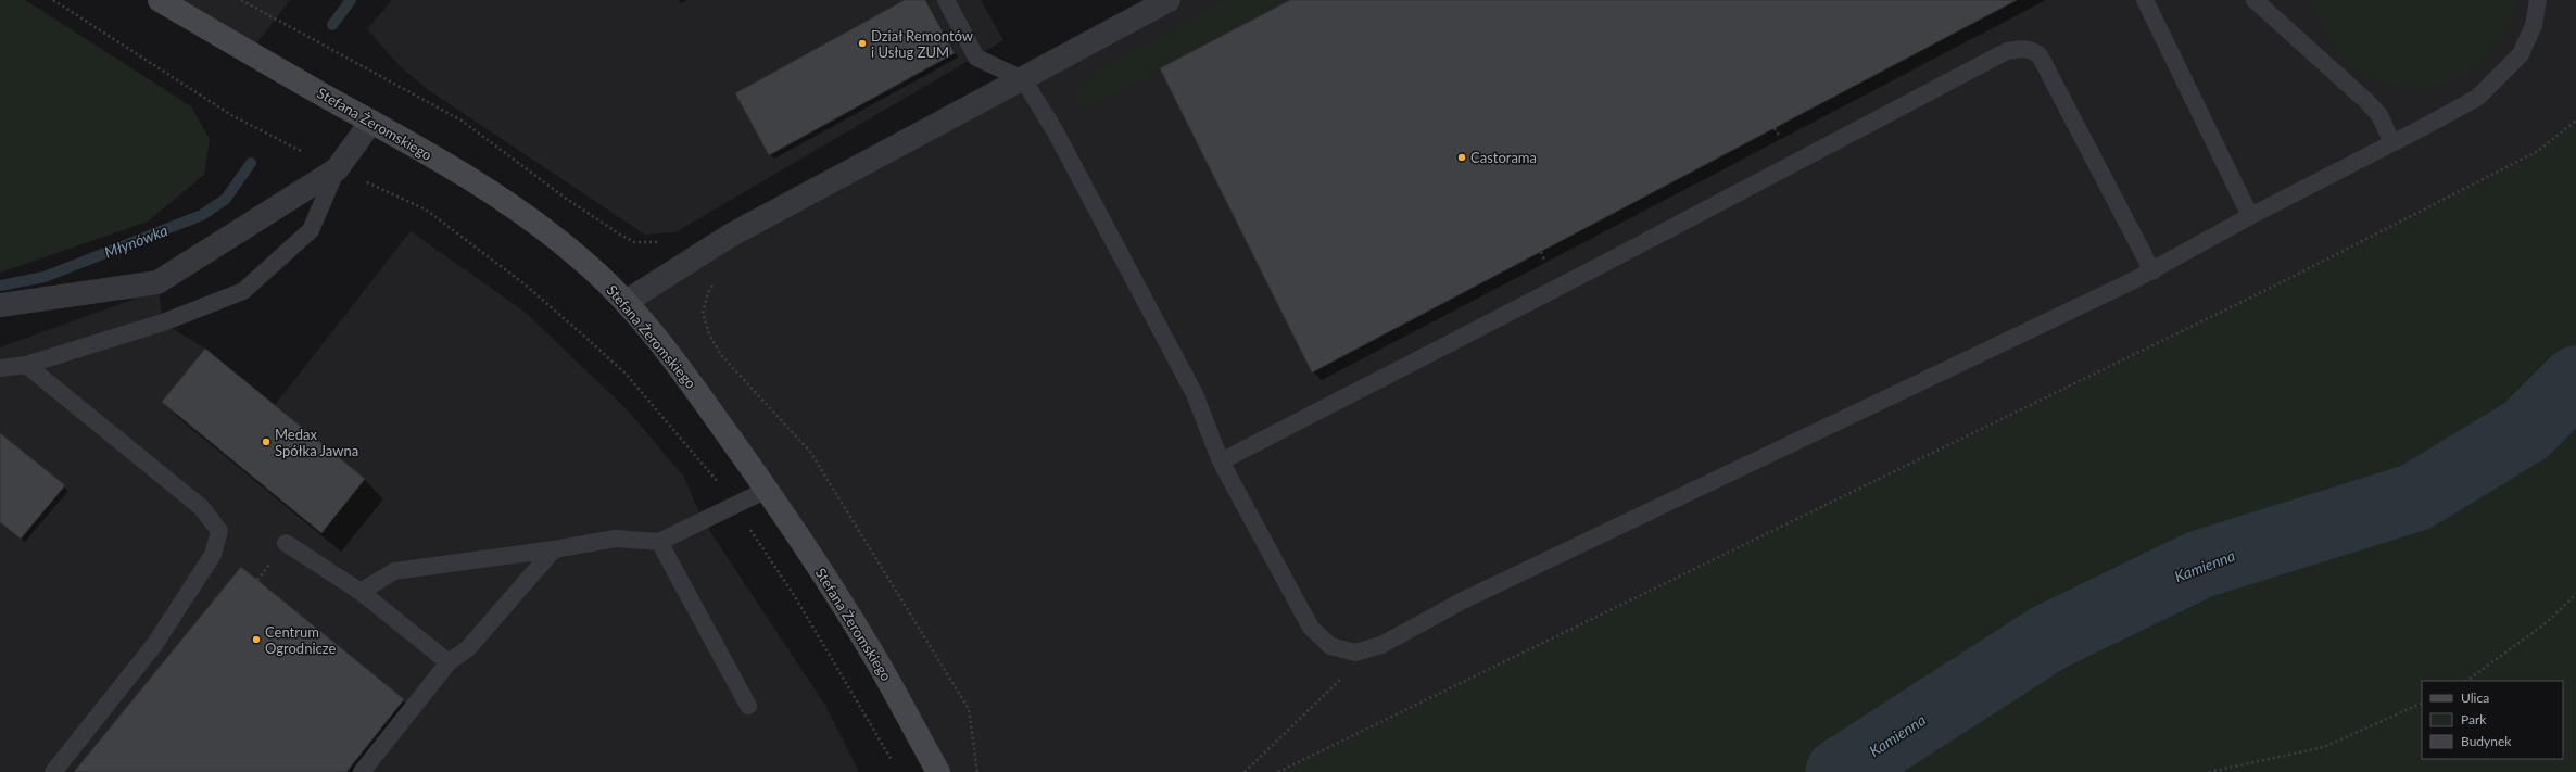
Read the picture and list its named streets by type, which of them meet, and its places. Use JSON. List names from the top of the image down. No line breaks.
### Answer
{"streets":{"street":["Stefana Żeromskiego"]},"water":["Młynówka","Kamienna"],"places":["Dział Remontów i Usług ZUM","Castorama","Medax Spółka Jawna","Centrum Ogrodnicze"],"legend":["Ulica","Park","Budynek"]}
